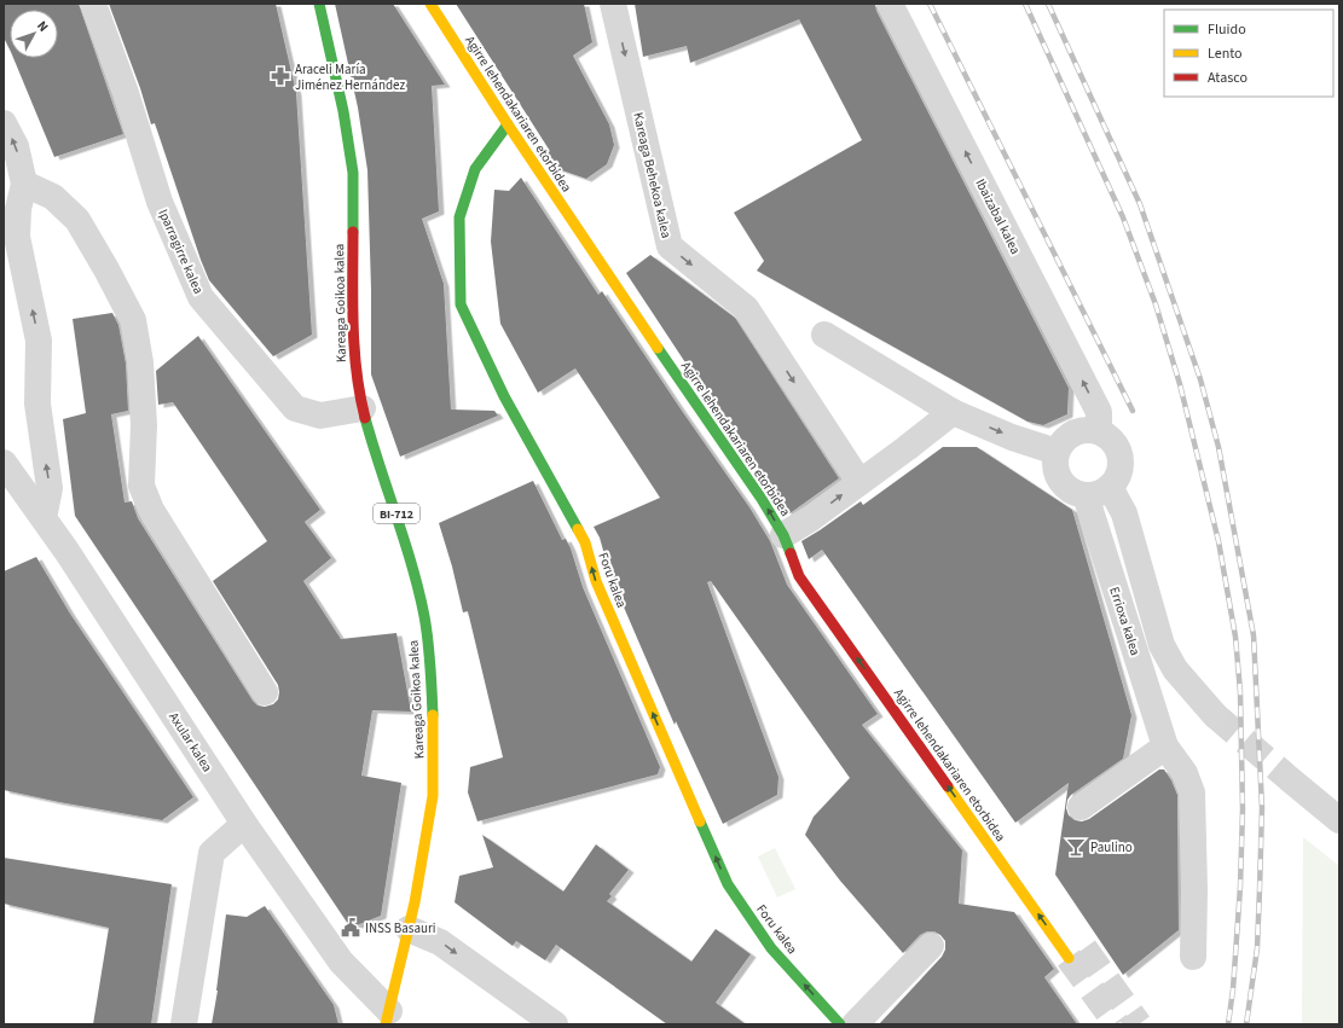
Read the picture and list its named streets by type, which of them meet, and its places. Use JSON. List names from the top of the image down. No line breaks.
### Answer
{"streets":{"street":["Agirre lehendakariaren etorbidea","Kareaga Behekoa kalea","Ibaizabal kalea","Iparragirre kalea","Kareaga Goikoa kalea","BI-712","Foru kalea","Errioxa kalea","Axular kalea"]},"crossings":[["Agirre lehendakariaren etorbidea","Foru kalea"],["Ibaizabal kalea","Errioxa kalea"],["Iparragirre kalea","Kareaga Goikoa kalea"],["Kareaga Goikoa kalea","Axular kalea"]],"one_way":["Agirre lehendakariaren etorbidea","Kareaga Behekoa kalea","Ibaizabal kalea","Foru kalea"],"places":{"pharmacy":["Araceli María Jiménez Hernández"],"bar":["Paulino"],"public building":["INSS Basauri"]},"legend":["Fluido","Lento","Atasco"],"north":"top right"}
